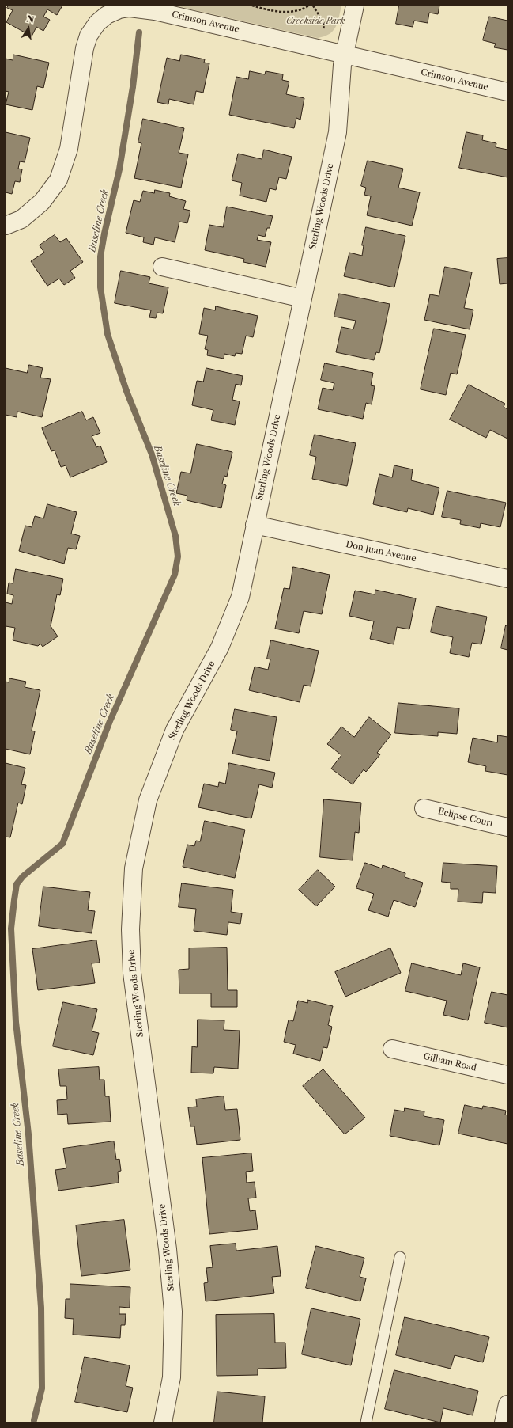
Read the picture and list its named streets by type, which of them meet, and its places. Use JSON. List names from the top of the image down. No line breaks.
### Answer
{"streets":{"street":["Crimson Avenue","Sterling Woods Drive","Don Juan Avenue","Eclipse Court","Gilham Road"]},"crossings":[["Crimson Avenue","Sterling Woods Drive"],["Sterling Woods Drive","Don Juan Avenue"]],"water":["Baseline Creek"],"parks":["Creekside Park"],"north":"top"}
